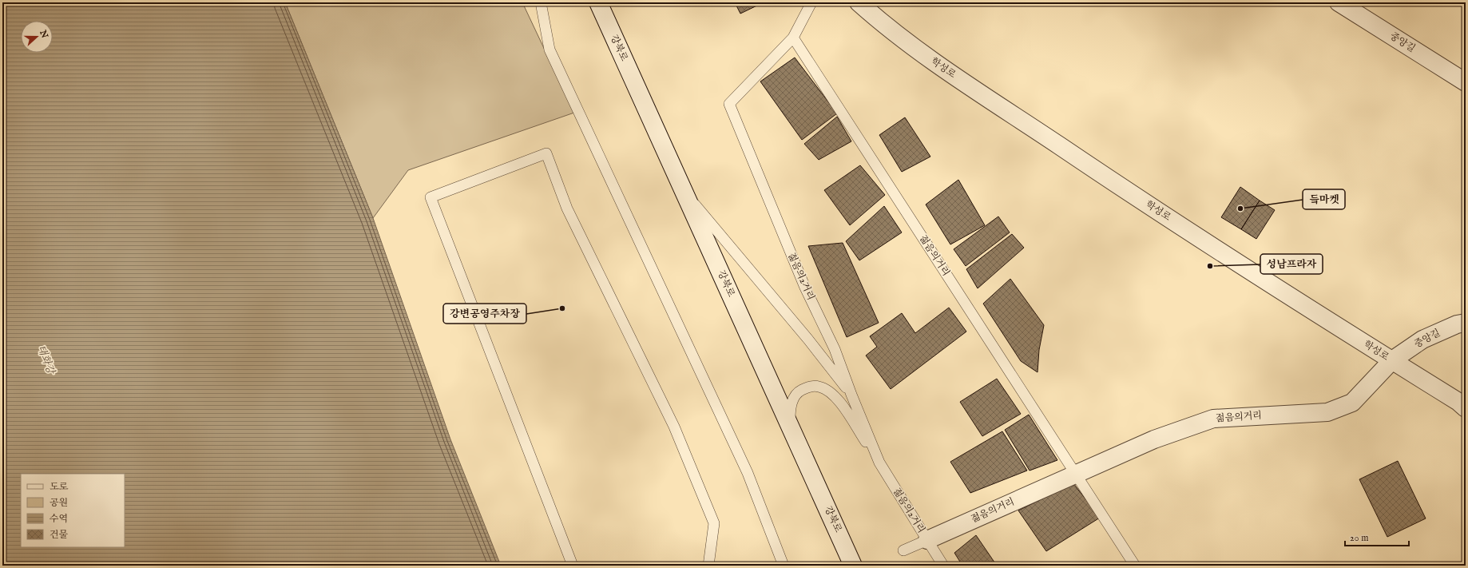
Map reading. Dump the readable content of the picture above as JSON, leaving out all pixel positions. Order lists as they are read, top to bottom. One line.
{"streets":{"street":["중앙길","강북로","학성로","젊음의거리"],"lane":["젊음의2거리"]},"crossings":[["중앙길","학성로"],["중앙길","젊음의거리"],["학성로","젊음의거리"],["젊음의거리","젊음의2거리"]],"water":["태화강"],"places":["듴마켓","성남프라자","강변공영주차장"],"legend":["도로","공원","수역","건물"],"scale_bar":"20 m","north":"right"}
